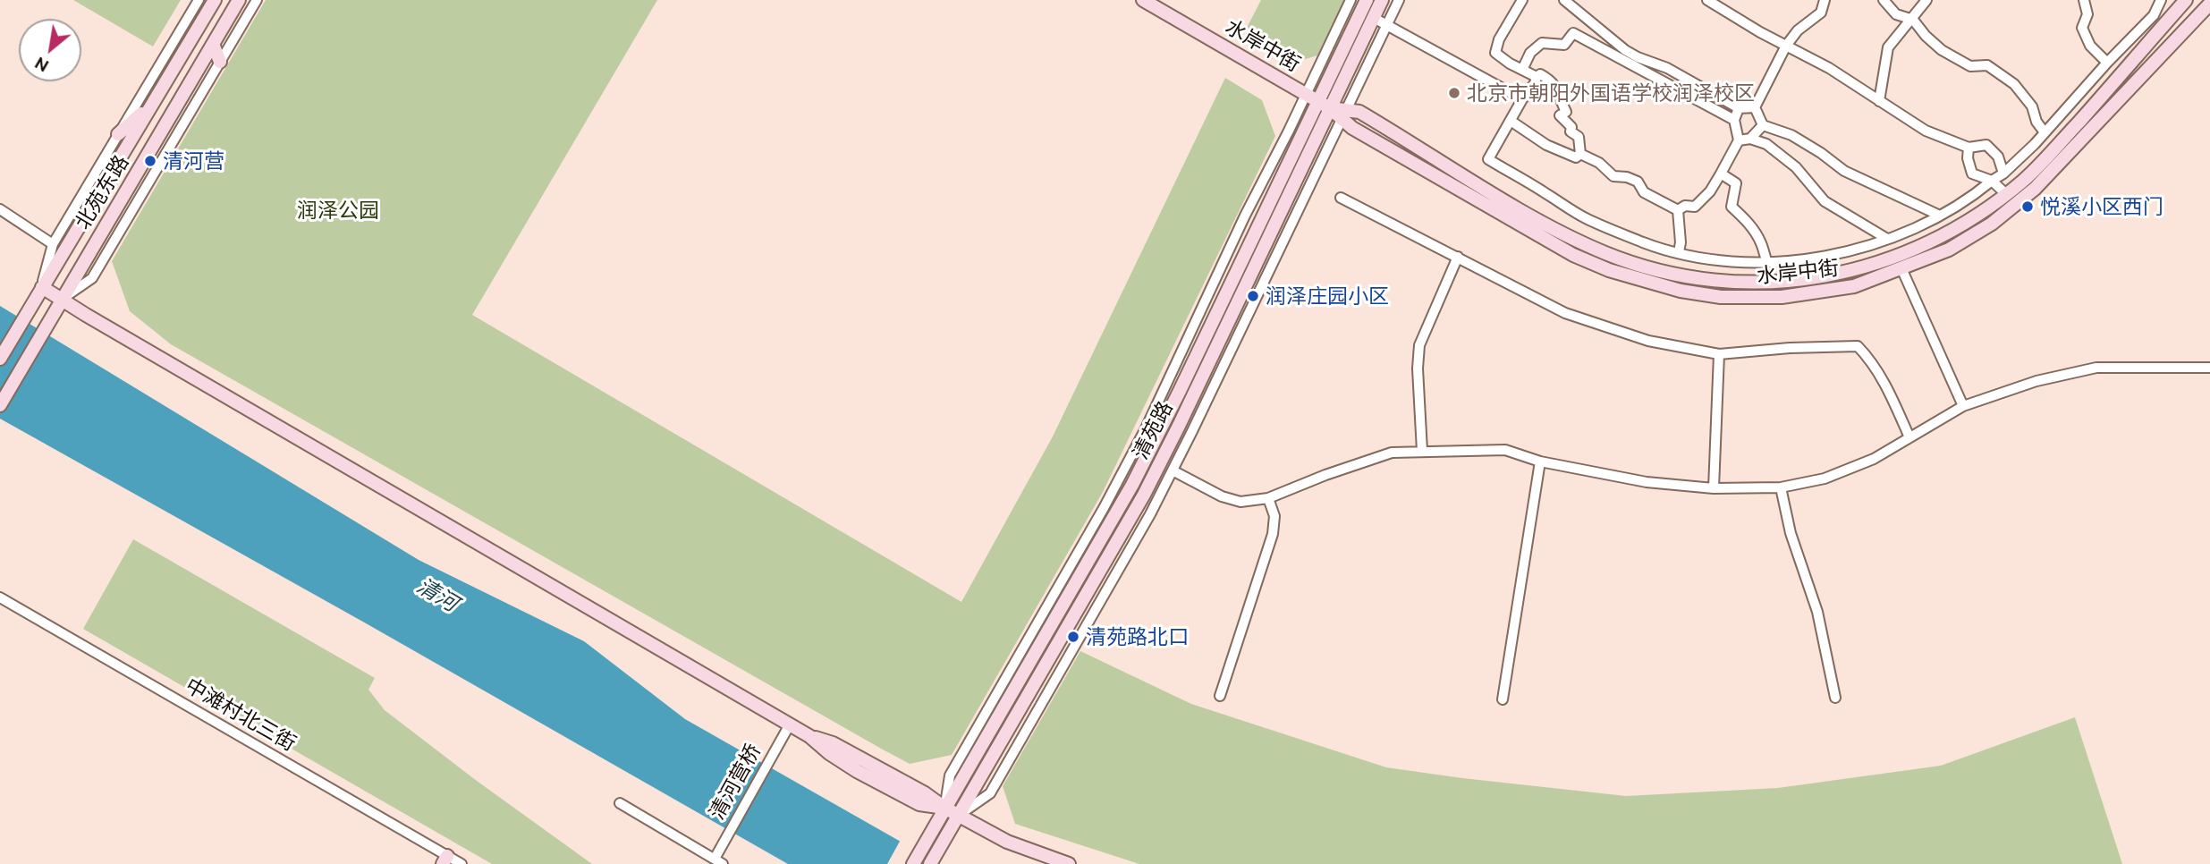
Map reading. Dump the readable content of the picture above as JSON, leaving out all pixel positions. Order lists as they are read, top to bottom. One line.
{"streets":{"street":["水岸中街","北苑东路","清苑路","中滩村北三街","清河营桥"]},"crossings":[["水岸中街","清苑路"]],"water":["清河"],"parks":["润泽公园"],"places":["北京市朝阳外国语学校润泽校区","清河营","悦溪小区西门","润泽庄园小区","清苑路北口"],"north":"bottom left"}
